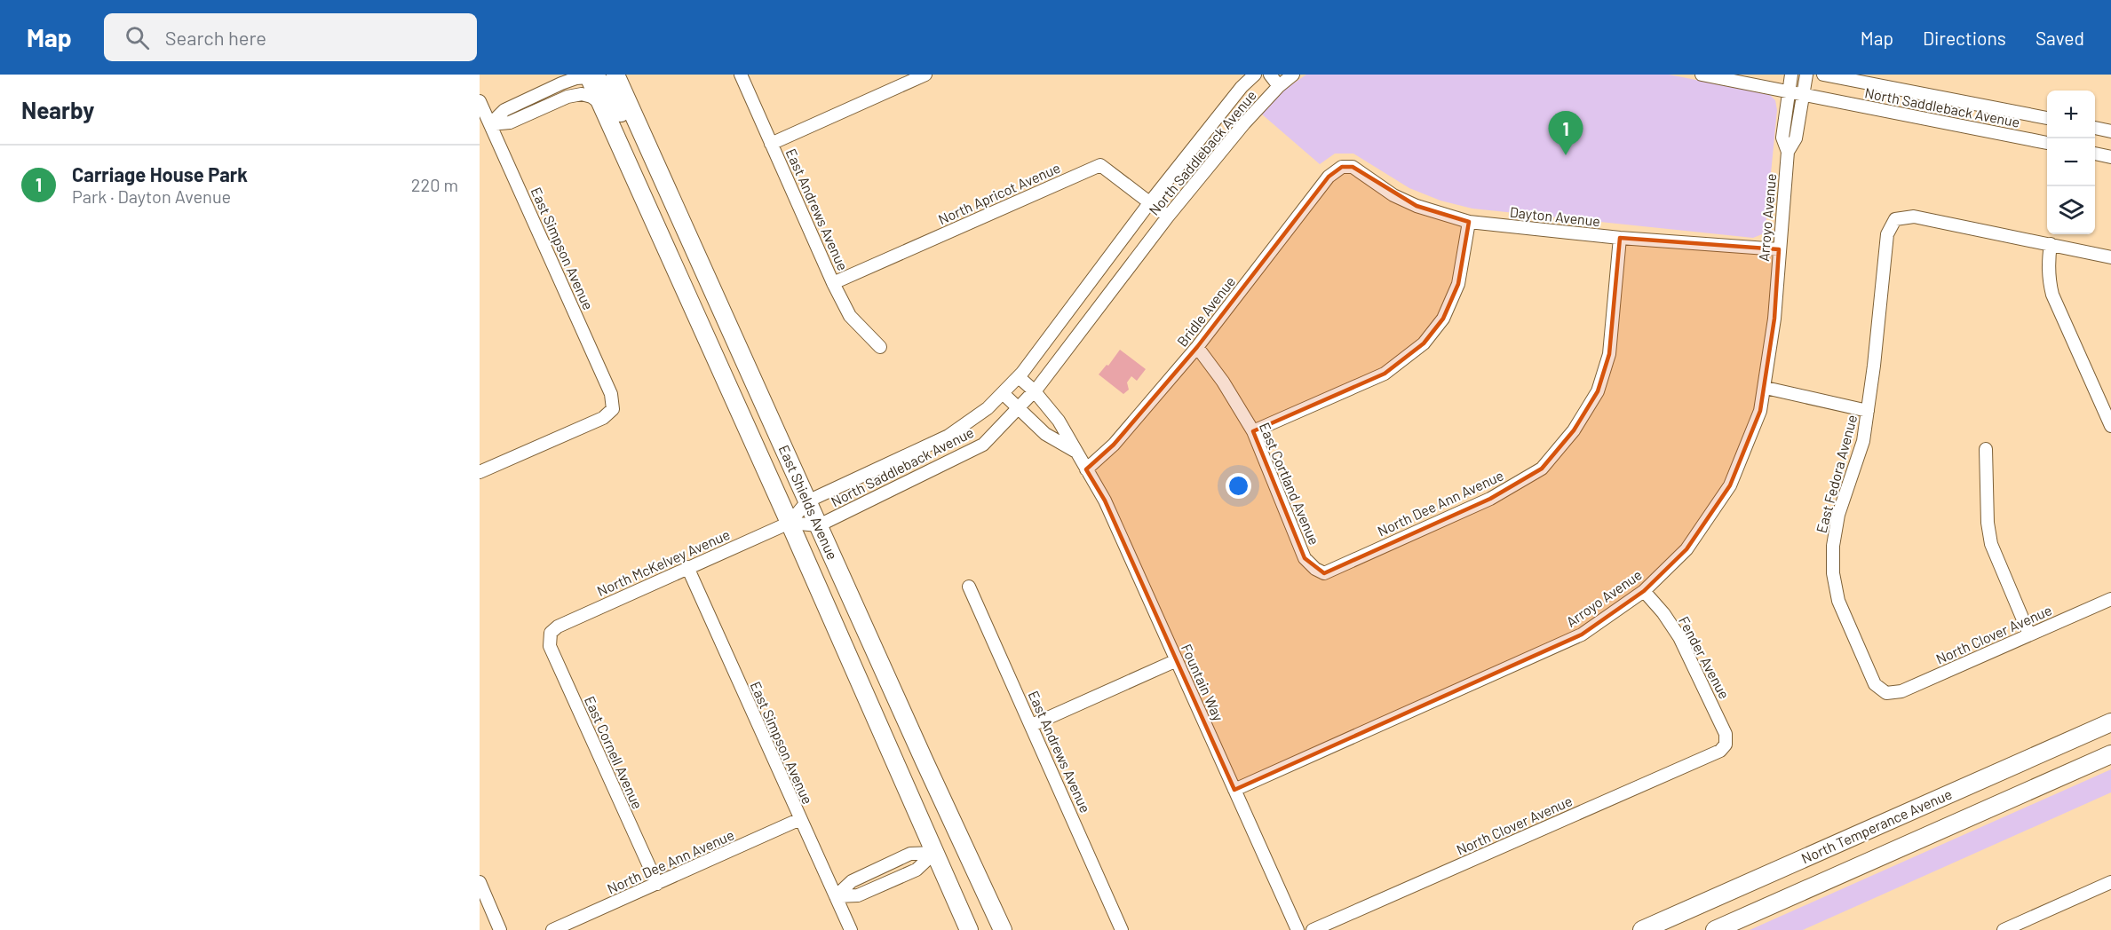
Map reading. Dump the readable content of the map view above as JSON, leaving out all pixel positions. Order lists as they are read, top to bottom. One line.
{"streets":{"main road":["East Shields Avenue","North Temperance Avenue"],"street":["North Saddleback Avenue","North Apricot Avenue","East Andrews Avenue","Dayton Avenue","Arroyo Avenue","East Simpson Avenue","Bridle Avenue","East Fedora Avenue","East Cortland Avenue","North Dee Ann Avenue","North McKelvey Avenue","North Clover Avenue","Fender Avenue","Fountain Way","East Cornell Avenue"]},"crossings":[["North Saddleback Avenue","North Apricot Avenue"],["North Saddleback Avenue","Arroyo Avenue"],["North Saddleback Avenue","East Shields Avenue"],["North Saddleback Avenue","North McKelvey Avenue"],["North Saddleback Avenue","Fountain Way"],["North Apricot Avenue","East Andrews Avenue"],["Dayton Avenue","Arroyo Avenue"],["Dayton Avenue","Bridle Avenue"],["Dayton Avenue","North Dee Ann Avenue"],["Arroyo Avenue","Fender Avenue"],["Arroyo Avenue","Fountain Way"],["East Simpson Avenue","North Dee Ann Avenue"],["East Simpson Avenue","North McKelvey Avenue"],["Bridle Avenue","East Cortland Avenue"],["Bridle Avenue","Fountain Way"],["East Fedora Avenue","North Clover Avenue"],["East Cortland Avenue","North Dee Ann Avenue"],["East Shields Avenue","North McKelvey Avenue"],["North Dee Ann Avenue","East Cornell Avenue"],["North McKelvey Avenue","East Cornell Avenue"],["North Clover Avenue","Fender Avenue"]],"page":{"header":"Map","search":"Search here","nav":["Map","Directions","Saved"],"heading":"Nearby","map_buttons":["+","−"],"pins":"1","list":[{"mark":"1","name":"Carriage House Park","note":"Park · Dayton Avenue","value":"220 m"}]}}
